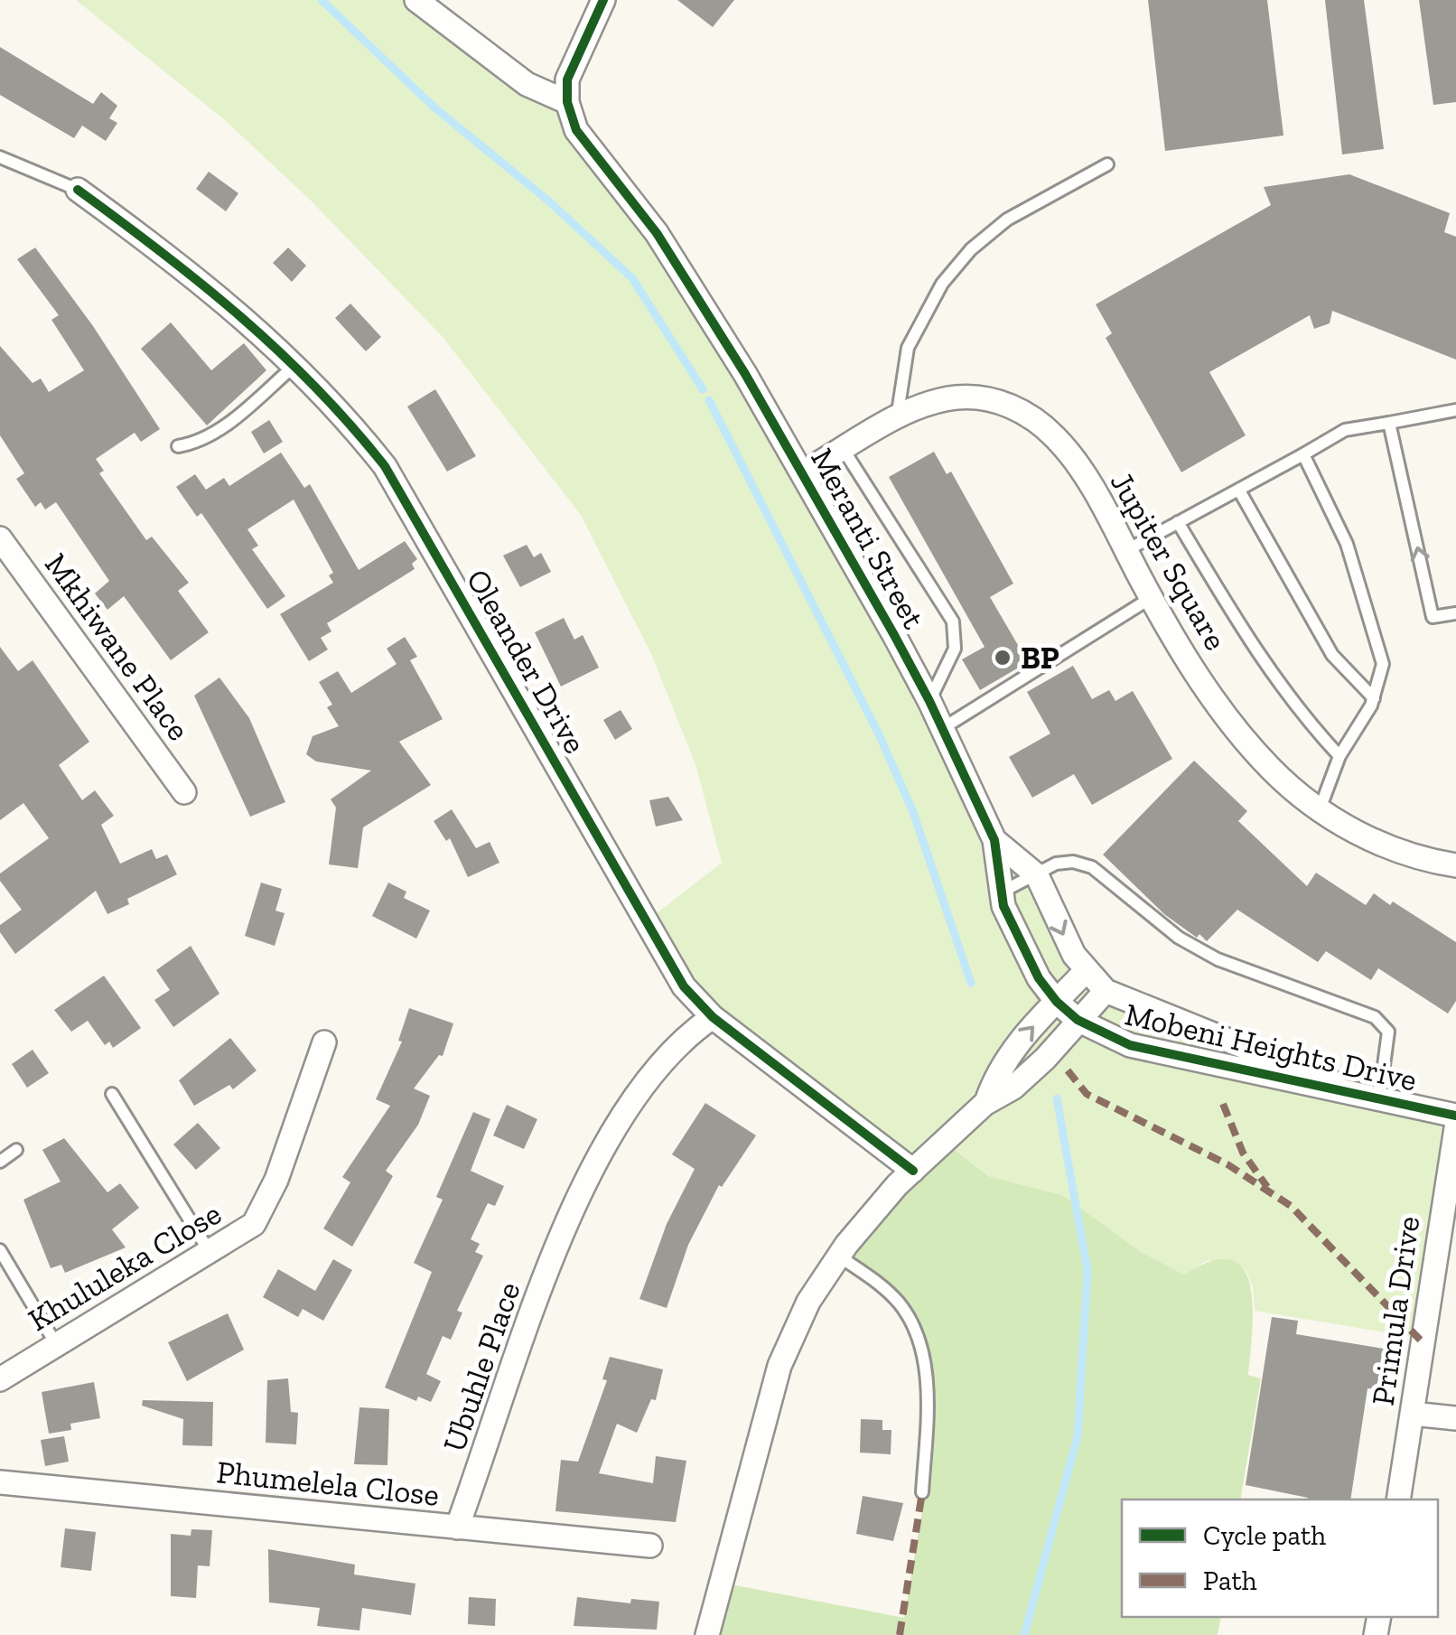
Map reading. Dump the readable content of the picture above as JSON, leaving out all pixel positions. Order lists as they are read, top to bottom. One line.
{"streets":{"street":["Meranti Street","Jupiter Square","Mkhiwane Place","Oleander Drive","Mobeni Heights Drive","Khululeka Close","Primula Drive","Ubuhle Place","Phumelela Close"]},"crossings":[["Meranti Street","Jupiter Square"],["Meranti Street","Mobeni Heights Drive"],["Oleander Drive","Mobeni Heights Drive"],["Oleander Drive","Ubuhle Place"],["Ubuhle Place","Phumelela Close"]],"places":["BP"],"legend":["Cycle path","Path"]}
